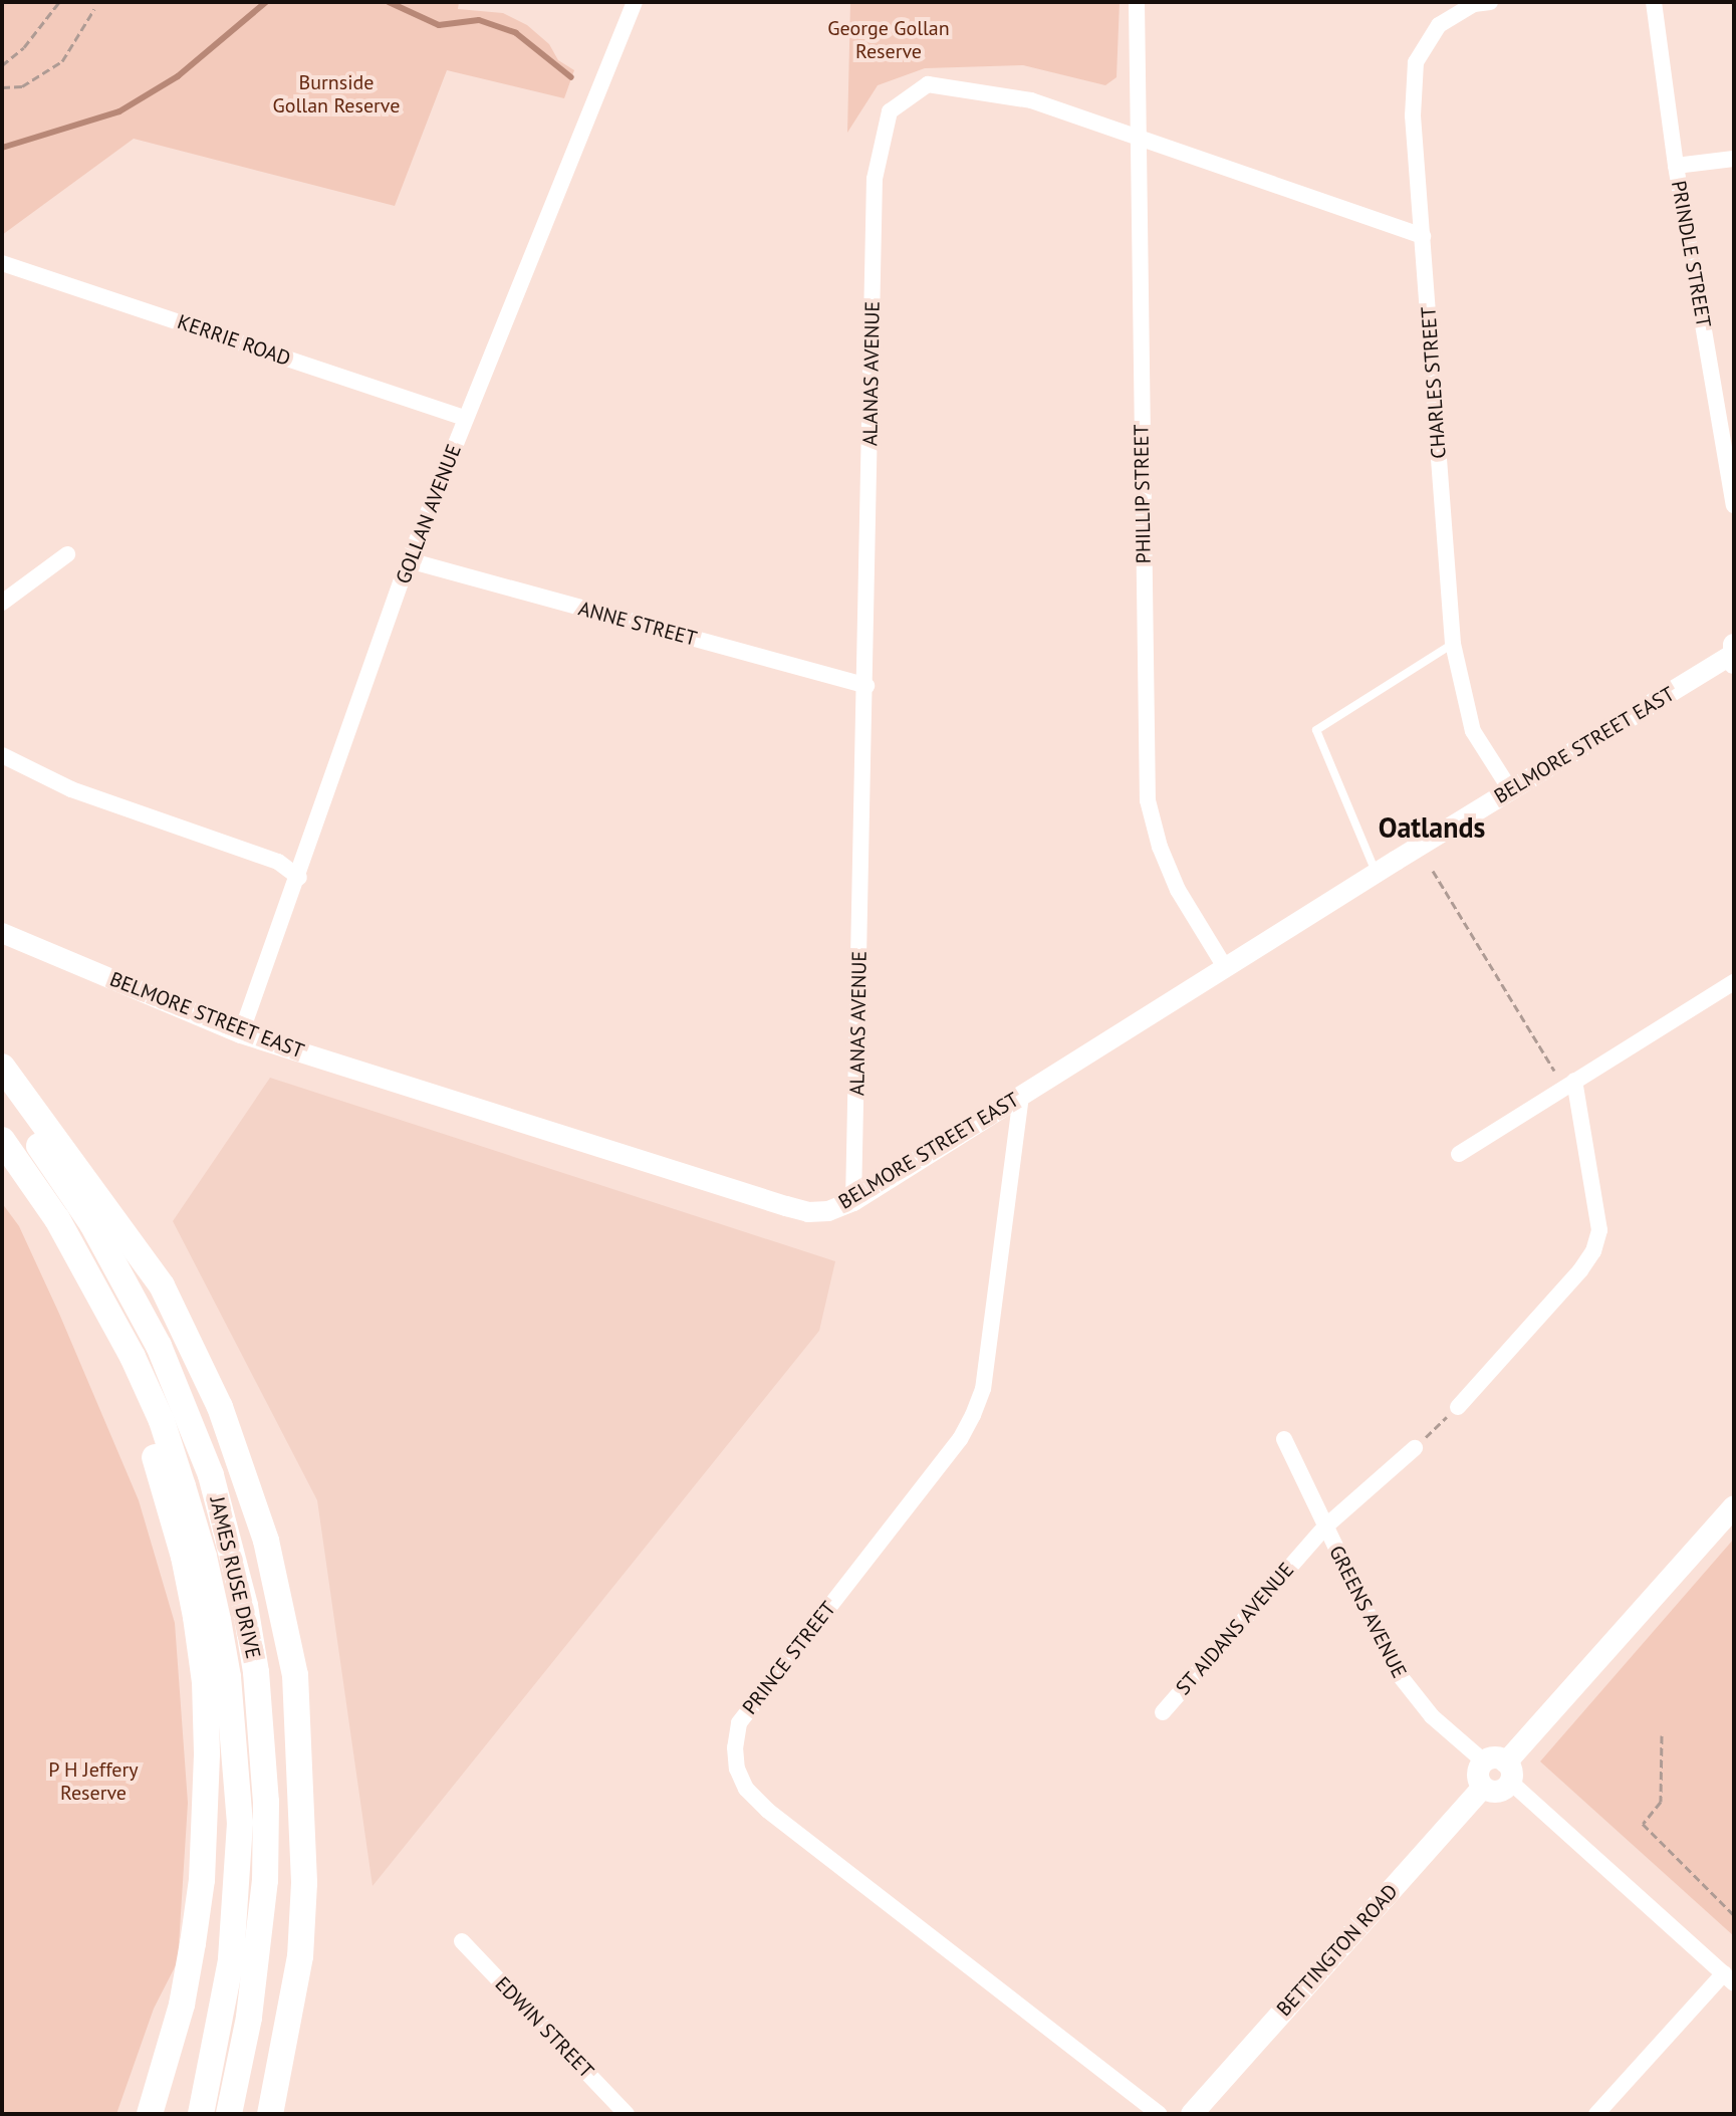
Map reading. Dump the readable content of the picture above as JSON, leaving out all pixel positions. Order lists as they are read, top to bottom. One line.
{"streets":{"highway":["JAMES RUSE DRIVE"],"main road":["BETTINGTON ROAD"],"street":["PRINDLE STREET","KERRIE ROAD","ALANAS AVENUE","CHARLES STREET","PHILLIP STREET","GOLLAN AVENUE","ANNE STREET","BELMORE STREET EAST","GREENS AVENUE","ST AIDANS AVENUE","PRINCE STREET","EDWIN STREET"]},"crossings":[["KERRIE ROAD","GOLLAN AVENUE"],["ALANAS AVENUE","CHARLES STREET"],["ALANAS AVENUE","PHILLIP STREET"],["ALANAS AVENUE","ANNE STREET"],["ALANAS AVENUE","BELMORE STREET EAST"],["CHARLES STREET","BELMORE STREET EAST"],["PHILLIP STREET","BELMORE STREET EAST"],["GOLLAN AVENUE","ANNE STREET"],["GOLLAN AVENUE","BELMORE STREET EAST"],["BELMORE STREET EAST","PRINCE STREET"],["GREENS AVENUE","ST AIDANS AVENUE"],["GREENS AVENUE","BETTINGTON ROAD"]],"districts":["Oatlands"],"parks":["George Gollan Reserve","Burnside Gollan Reserve","P H Jeffery Reserve"]}
